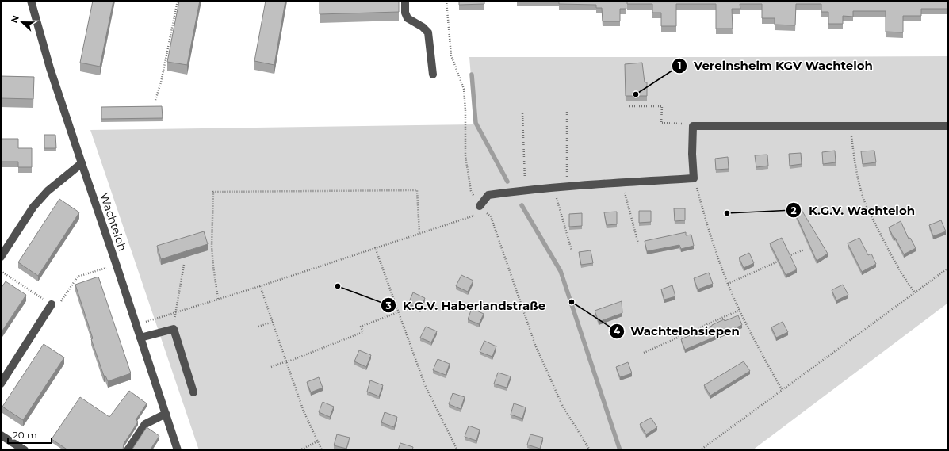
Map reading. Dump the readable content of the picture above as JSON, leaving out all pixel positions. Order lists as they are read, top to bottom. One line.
{"streets":{"street":["Wachteloh"]},"places":["Vereinsheim KGV Wachteloh","K.G.V. Wachteloh","K.G.V. Haberlandstraße","Wachtelohsiepen"],"scale_bar":"20 m","north":"left"}
